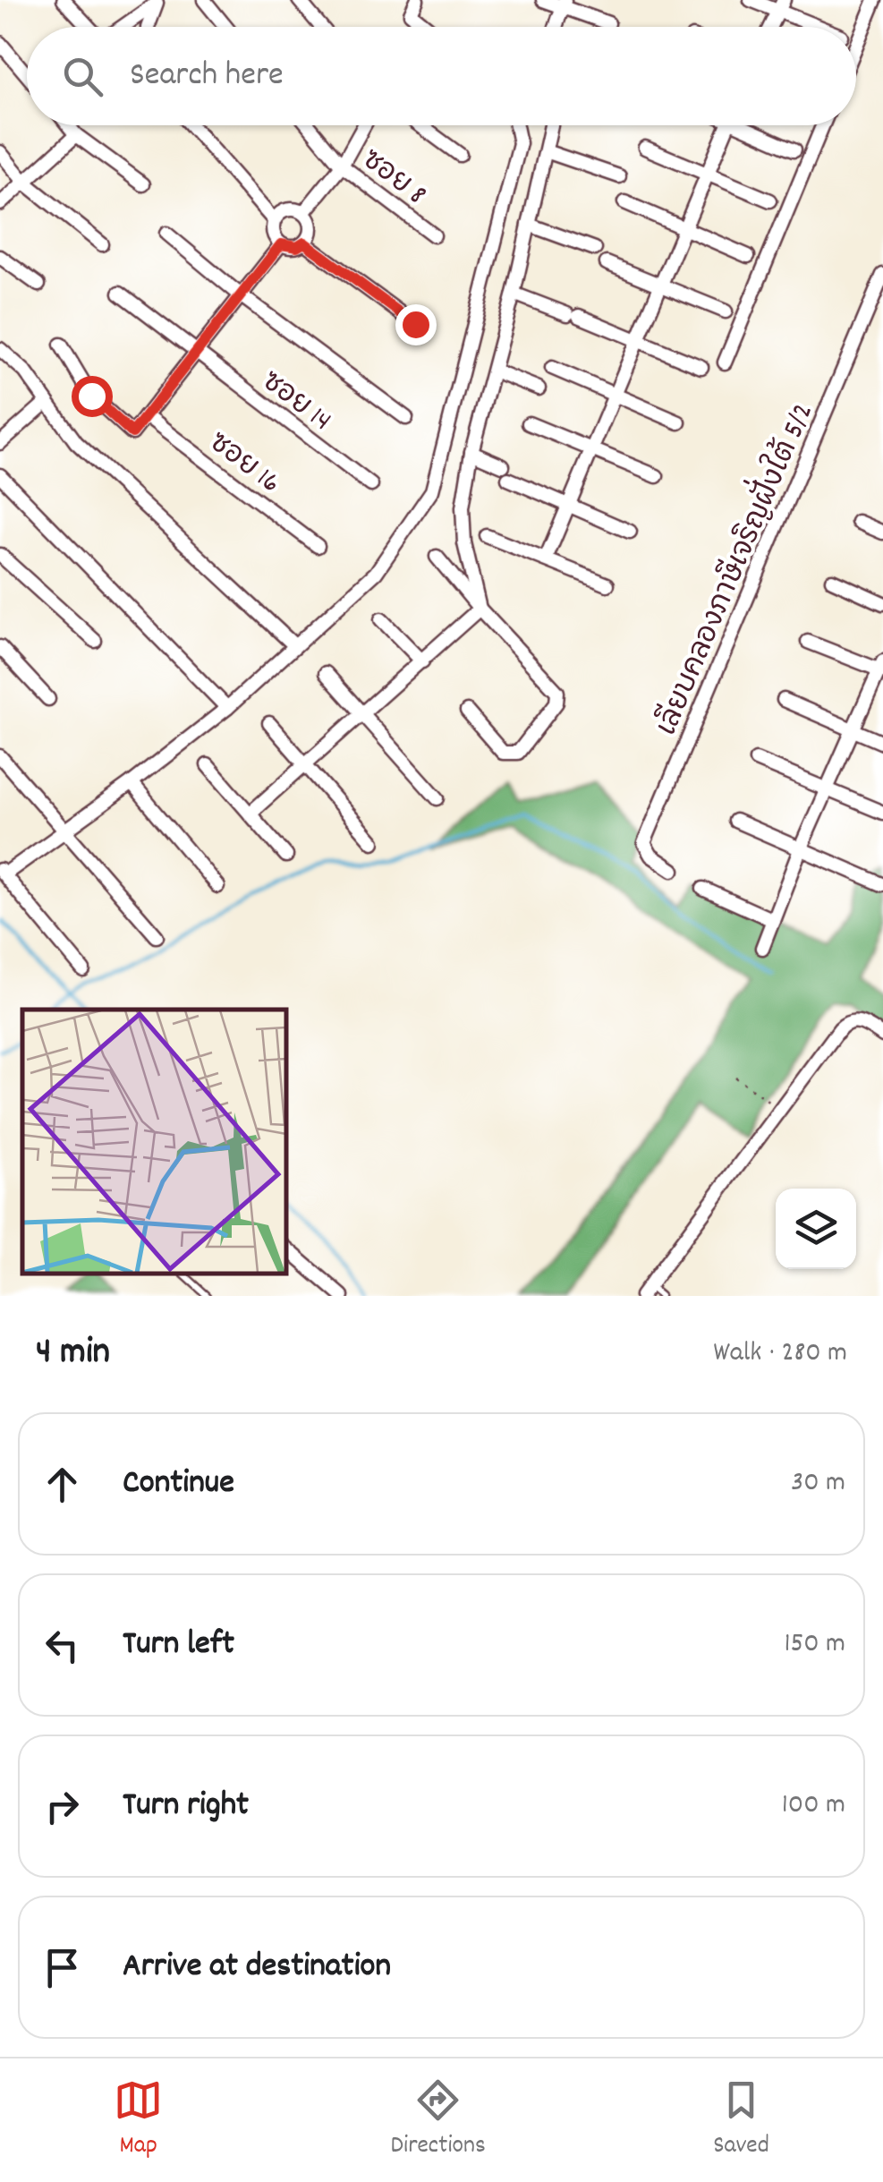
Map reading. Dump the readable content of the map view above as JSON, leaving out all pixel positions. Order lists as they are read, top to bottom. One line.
{"streets":{"street":["ซอย 8","ซอย 14","ซอย 16","เลียบคลองภาษีเจริญฝั่งใต้ 5/2"]},"page":{"search":"Search here","heading":["4 min","Walk · 280 m"],"list":[["Continue","30 m"],["Turn left","150 m"],["Turn right","100 m"],"Arrive at destination"],"nav":["Map","Directions","Saved"]}}
